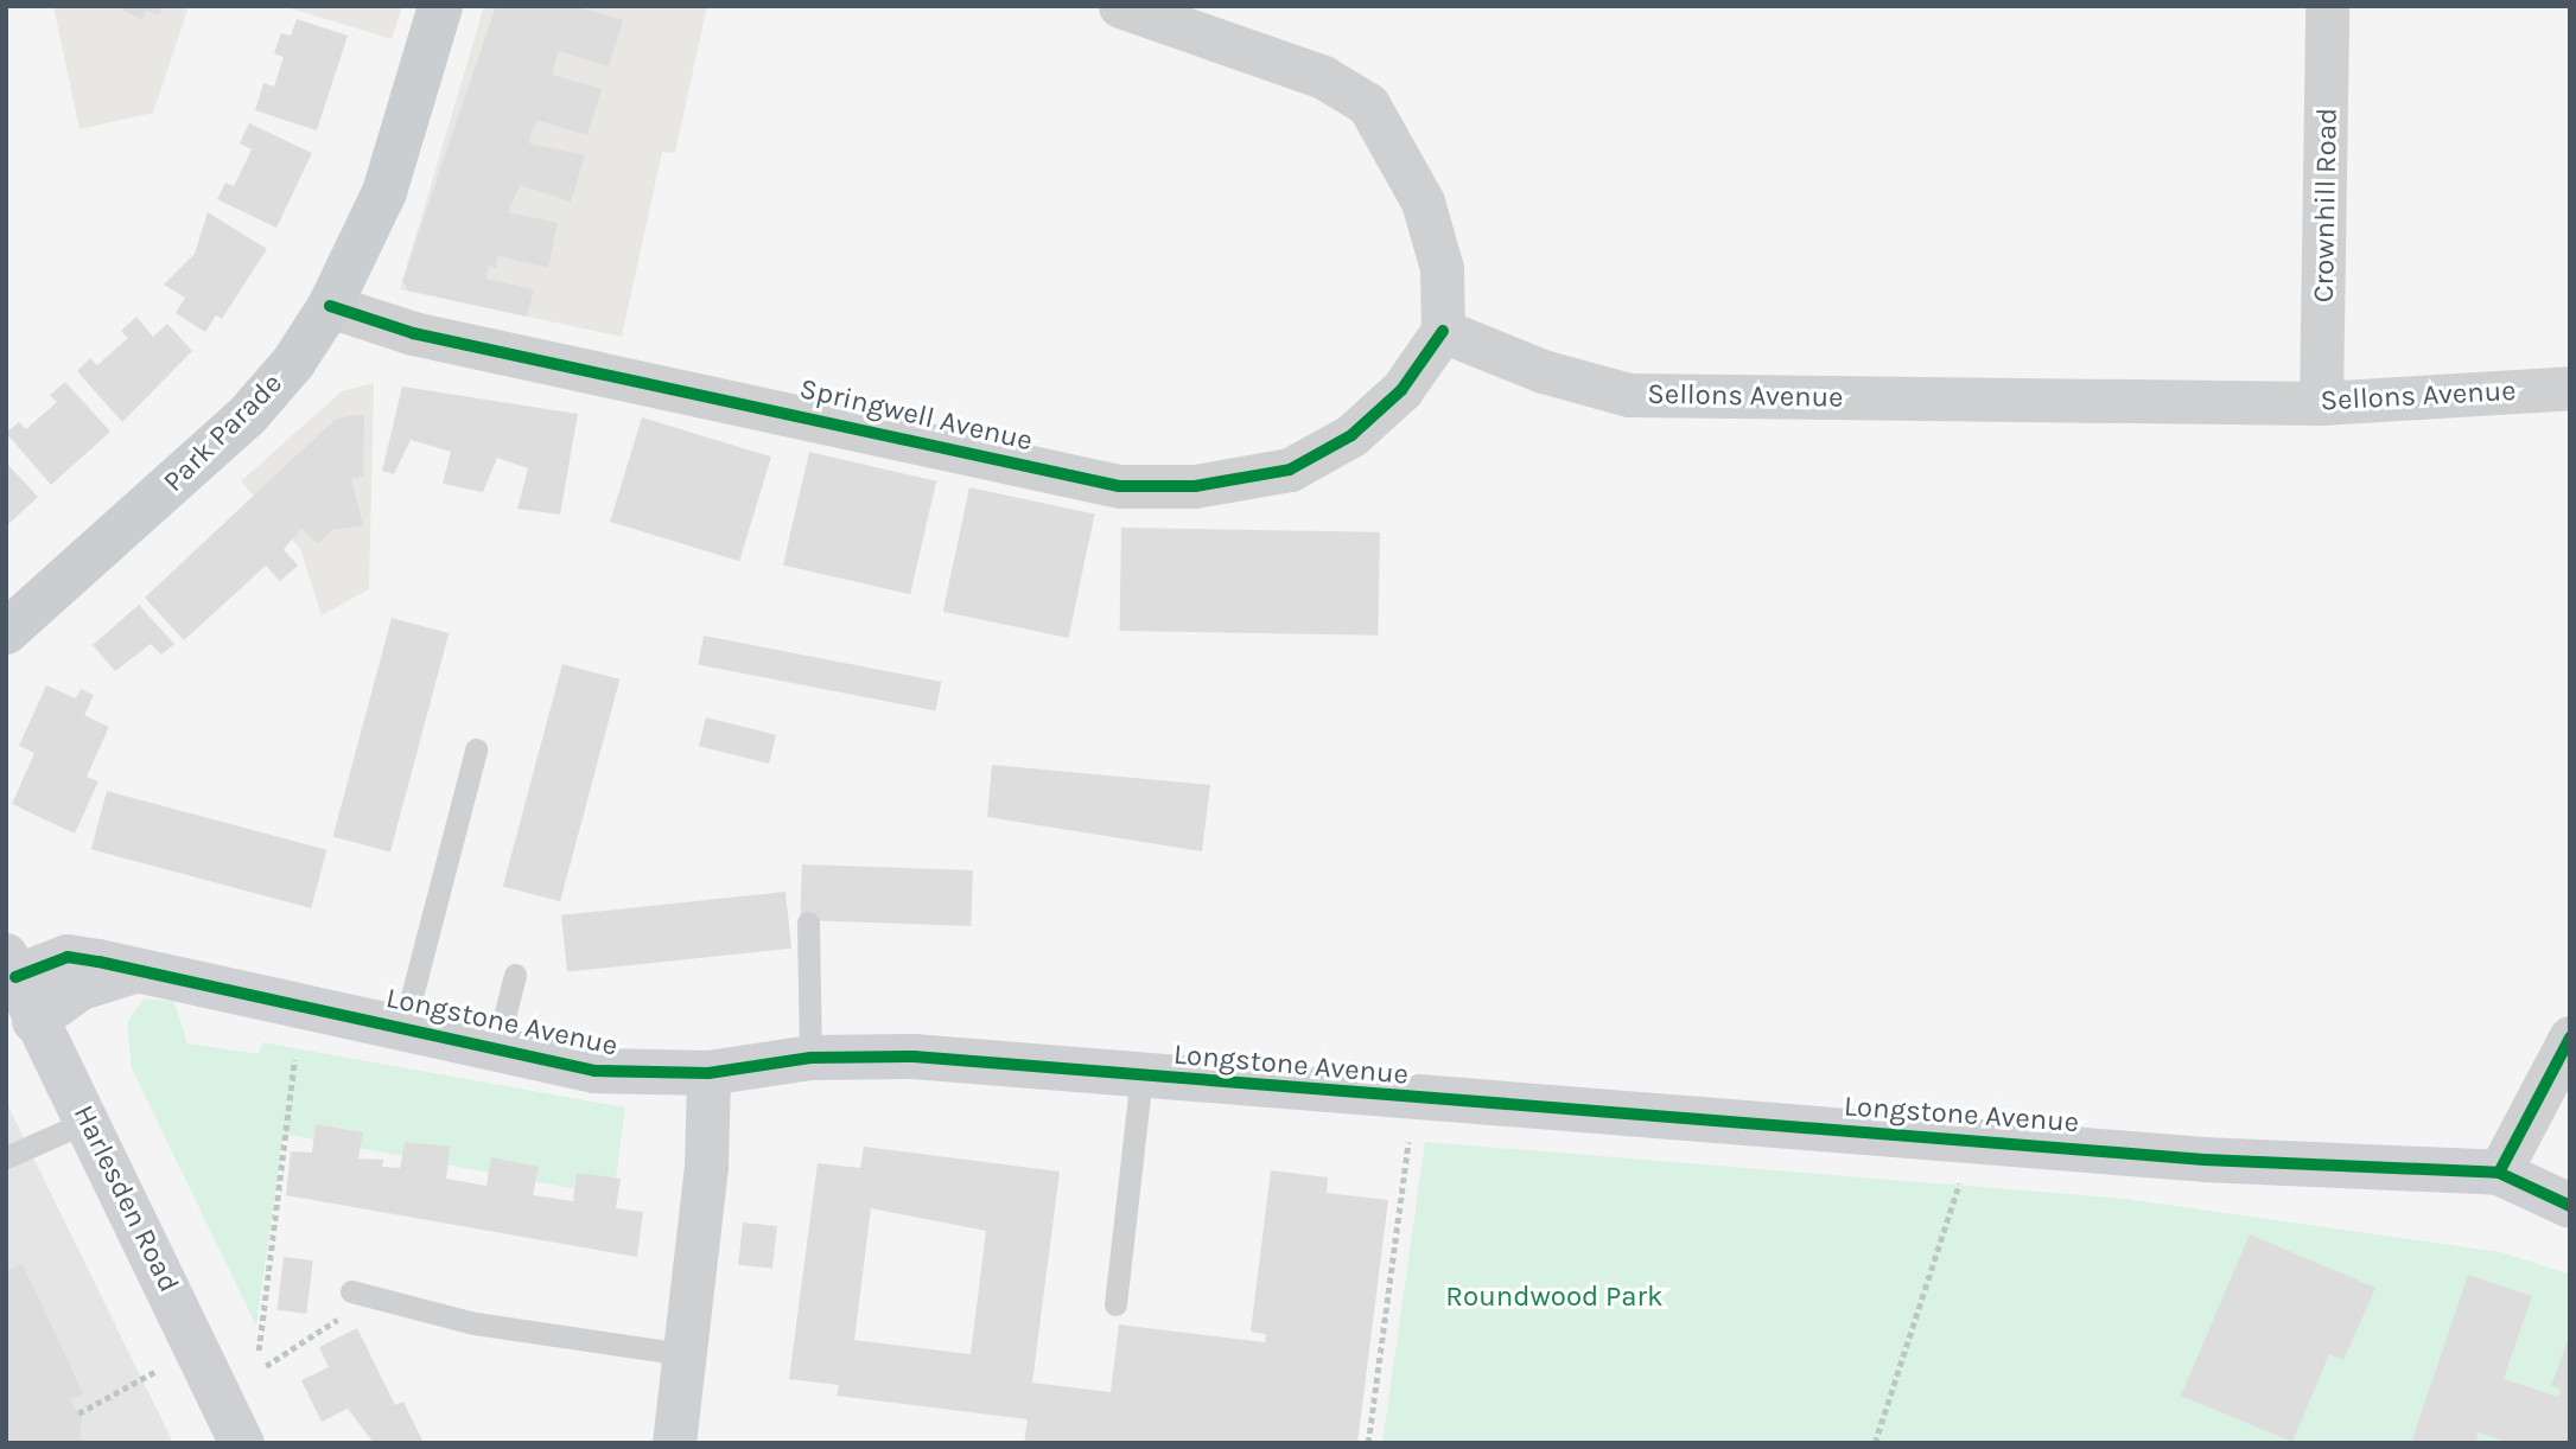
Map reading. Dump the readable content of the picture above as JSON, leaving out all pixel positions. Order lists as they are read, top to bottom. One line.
{"streets":{"main road":["Park Parade"],"street":["Crownhill Road","Sellons Avenue","Springwell Avenue","Longstone Avenue","Harlesden Road"]},"crossings":[["Crownhill Road","Sellons Avenue"],["Sellons Avenue","Springwell Avenue"],["Springwell Avenue","Park Parade"],["Longstone Avenue","Harlesden Road"]],"parks":["Roundwood Park"]}
